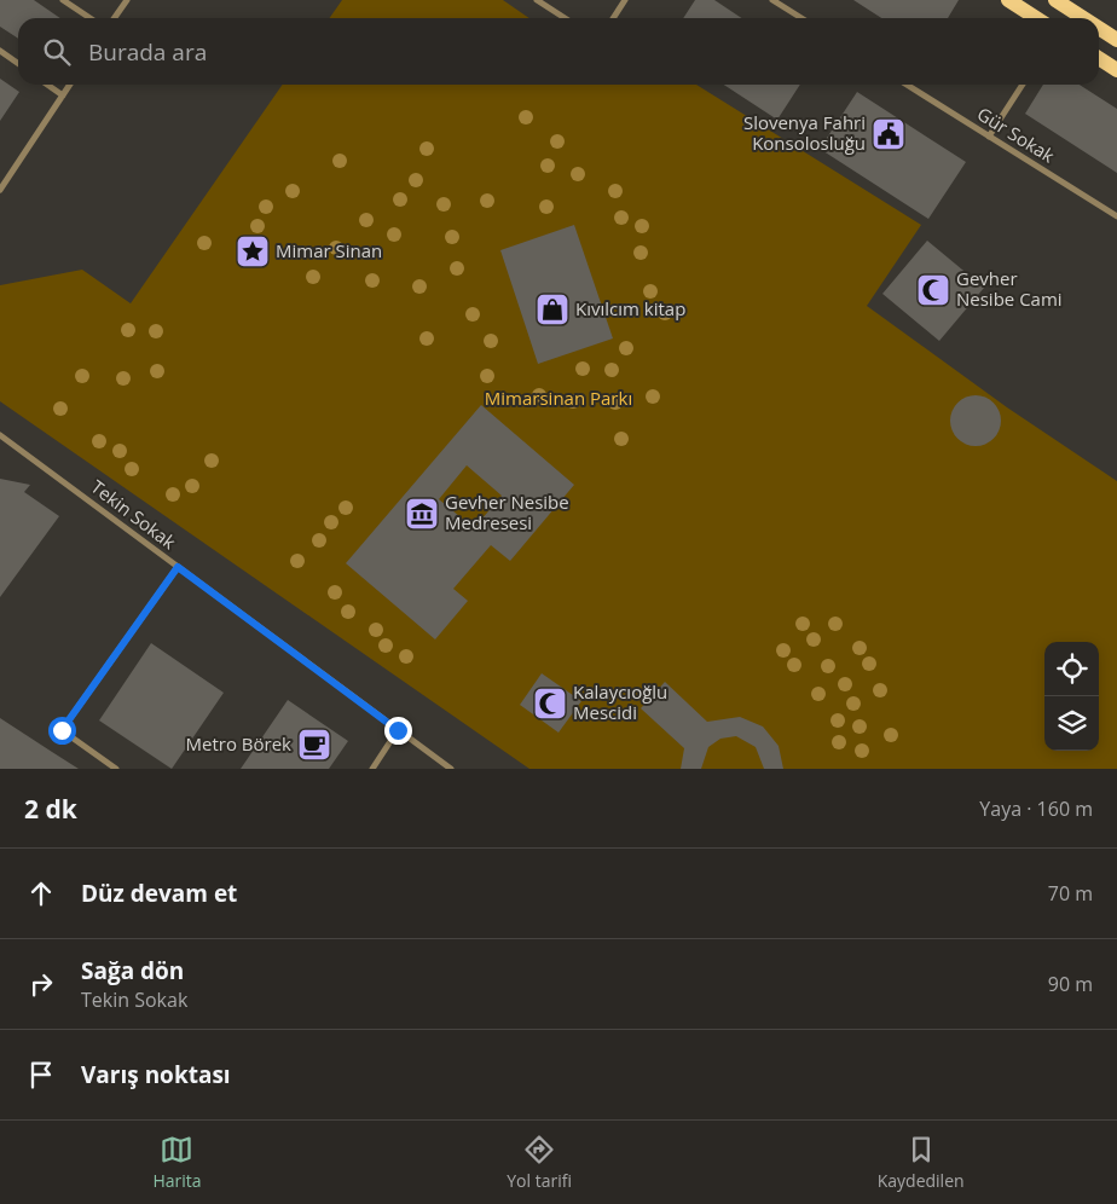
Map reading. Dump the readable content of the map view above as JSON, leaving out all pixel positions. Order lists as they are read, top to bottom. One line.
{"streets":{"street":["Gür Sokak","Tekin Sokak"]},"parks":["Mimarsinan Parkı"],"places":{"public building":["Slovenya Fahri Konsolosluğu"],"place":["Mimar Sinan"],"mosque":["Gevher Nesibe Cami","Kalaycıoğlu Mescidi"],"shop":["Kıvılcım kitap"],"museum":["Gevher Nesibe Medresesi"],"cafe":["Metro Börek"]},"page":{"search":"Burada ara","heading":["2 dk","Yaya · 160 m"],"list":[["Düz devam et","70 m"],["Sağa dön","Tekin Sokak","90 m"],"Varış noktası"],"nav":["Harita","Yol tarifi","Kaydedilen"]}}
